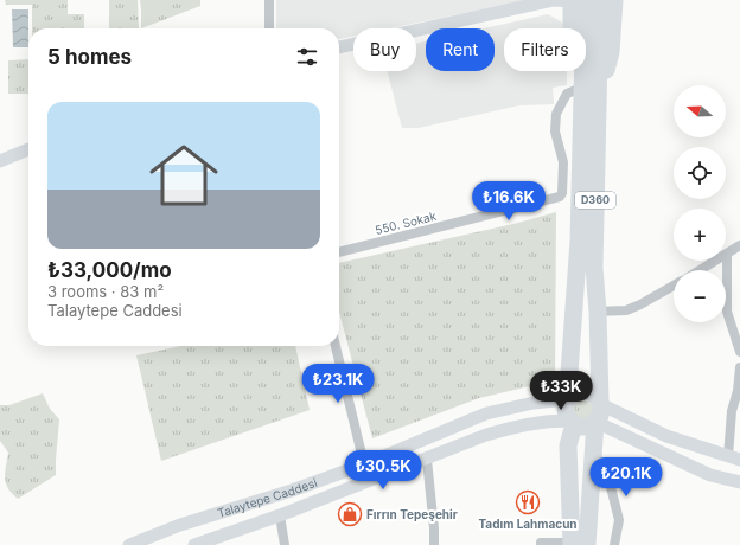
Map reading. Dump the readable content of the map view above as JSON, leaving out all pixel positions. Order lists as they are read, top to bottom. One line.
{"streets":{"highway":["D360"],"main road":["Talaytepe Caddesi"],"street":["550. Sokak"]},"crossings":[["D360","550. Sokak"],["D360","Talaytepe Caddesi"]],"places":{"restaurant":["Tadım Lahmacun"],"shop":["Fırrın Tepeşehir"]},"north":"left","page":{"chip":["Buy","Rent","Filters"],"heading":"5 homes","map_buttons":["+","−"],"list":[{"name":"₺33,000/mo","note":"3 rooms · 83 m² · Talaytepe Caddesi"}],"price":["₺16.6K","₺23.1K","₺33K","₺30.5K","₺20.1K"]}}
